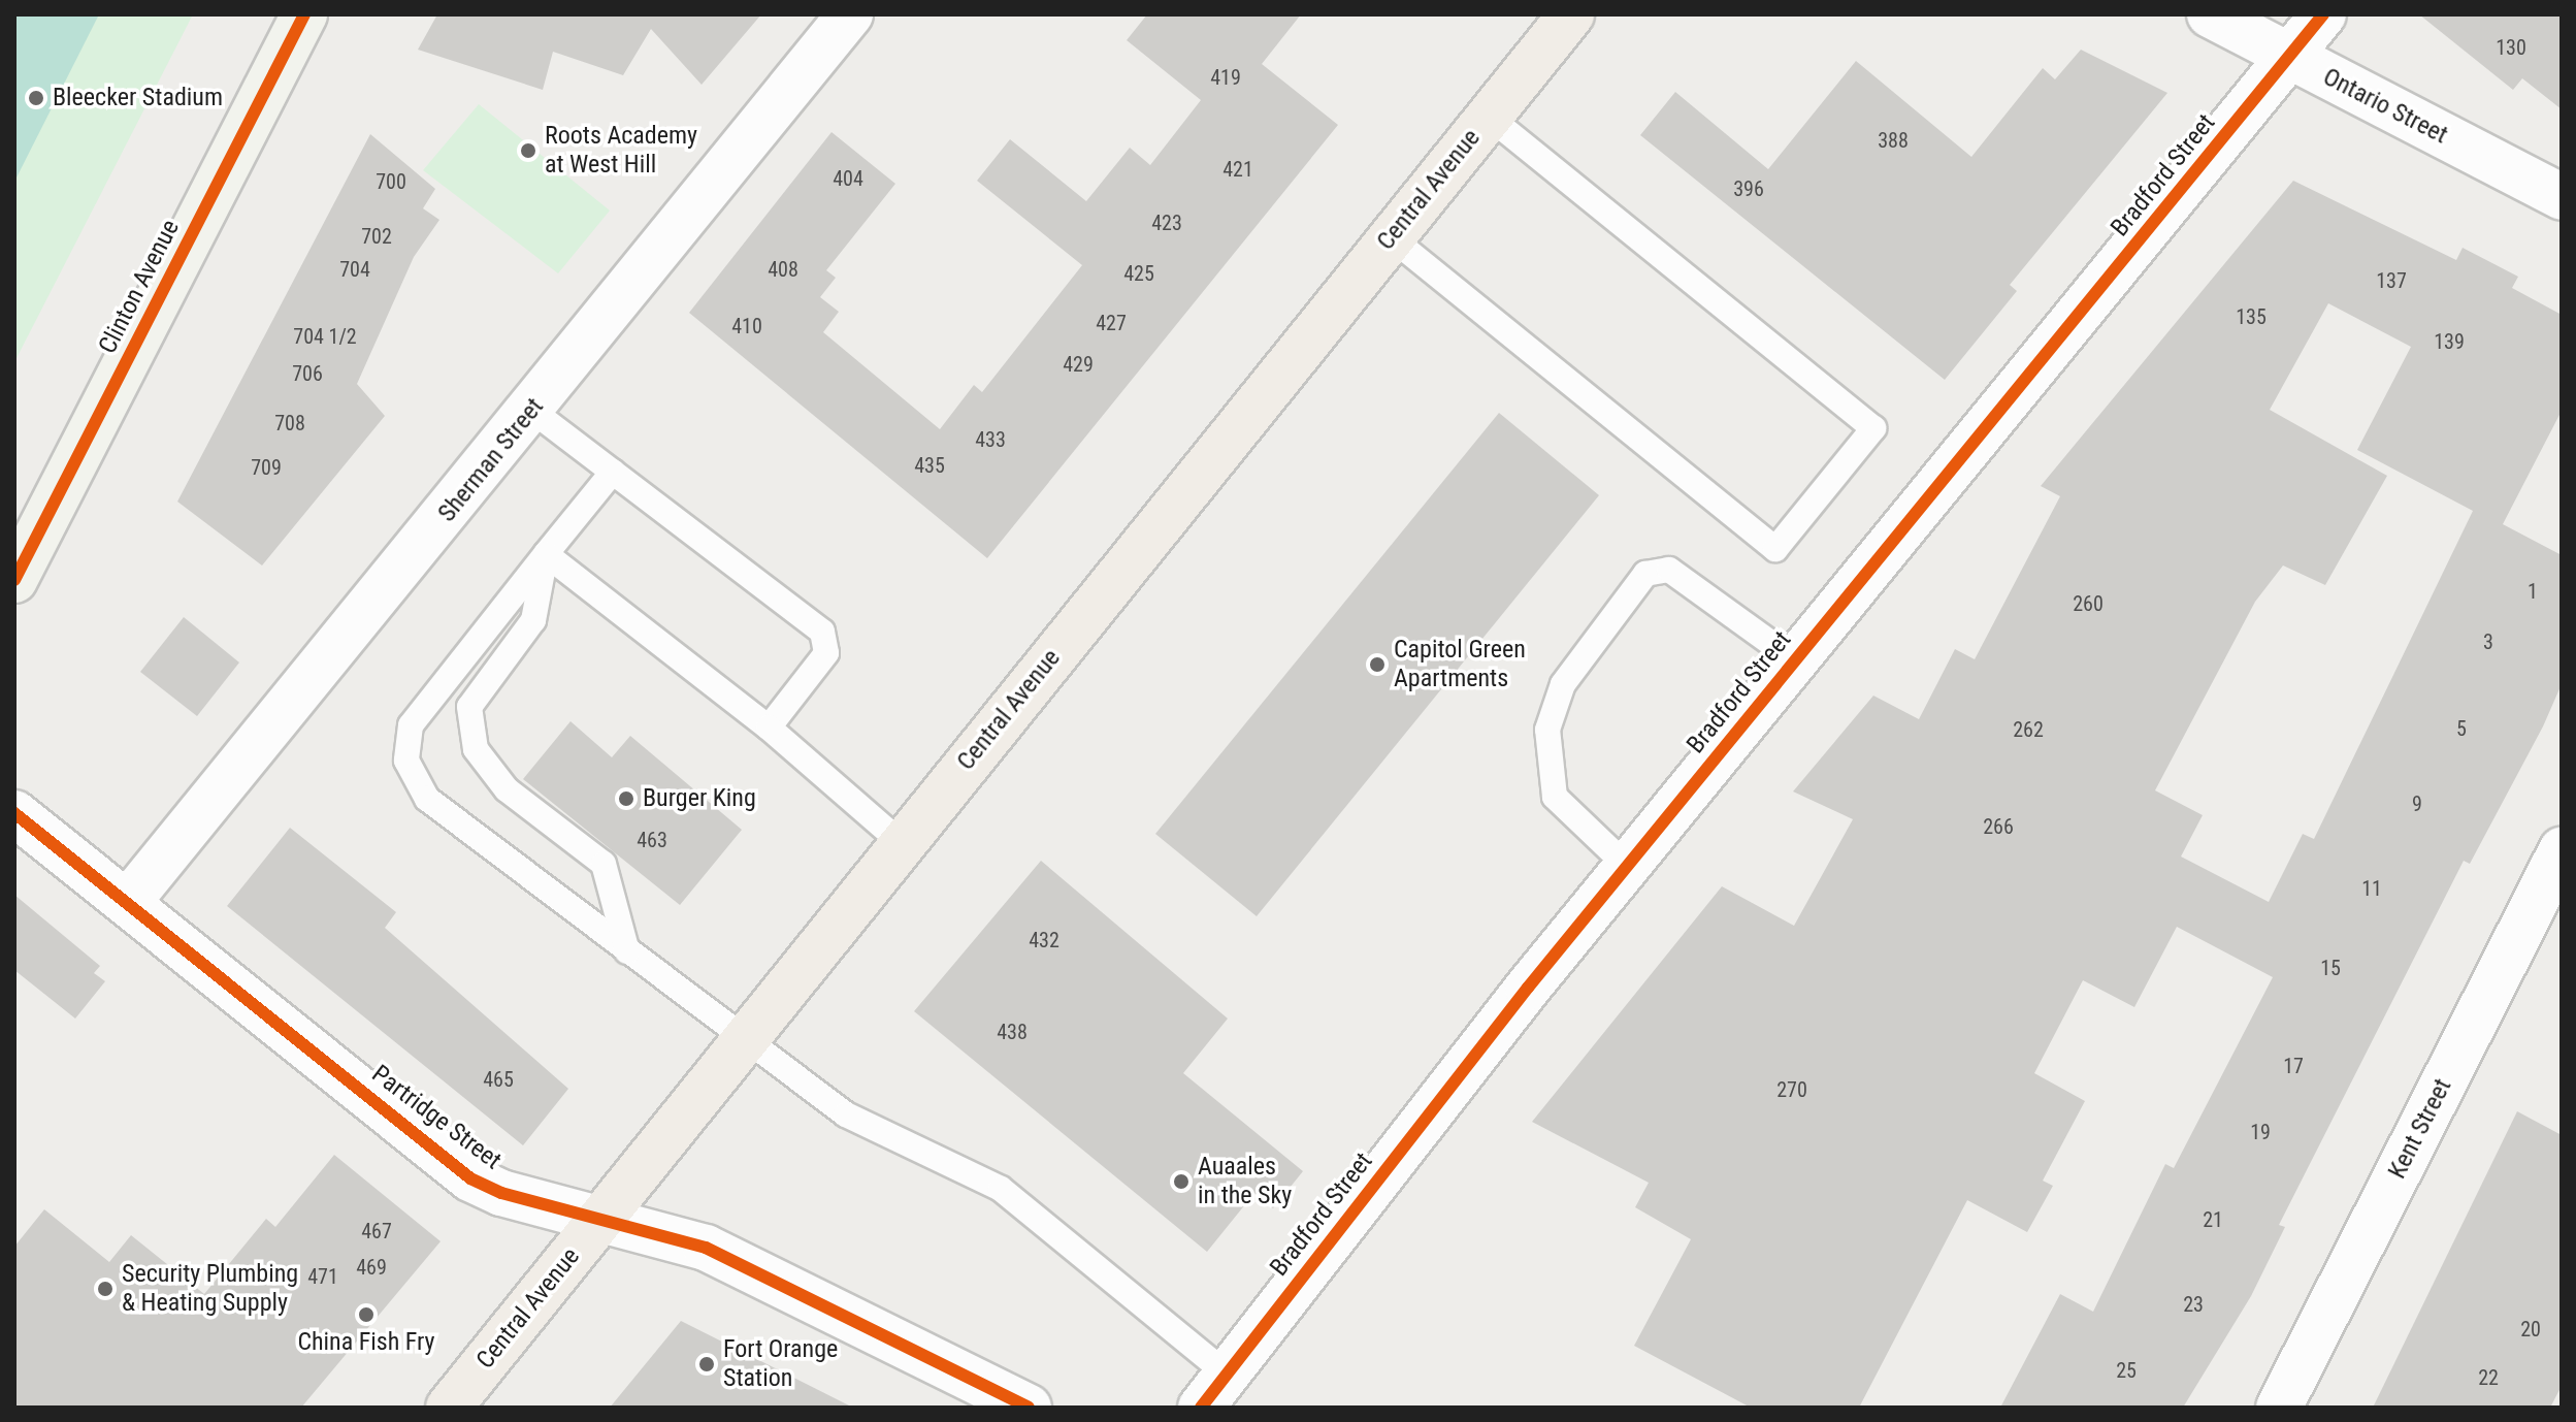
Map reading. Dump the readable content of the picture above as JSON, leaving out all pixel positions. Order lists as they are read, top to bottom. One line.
{"streets":{"main road":["Central Avenue"],"street":["Ontario Street","Bradford Street","Clinton Avenue","Sherman Street","Partridge Street","Kent Street"]},"crossings":[["Ontario Street","Bradford Street"],["Central Avenue","Partridge Street"],["Sherman Street","Partridge Street"]],"places":["Bleecker Stadium","Roots Academy at West Hill","Capitol Green Apartments","Burger King","Auaales in the Sky","Security Plumbing & Heating Supply","China Fish Fry","Fort Orange Station"],"house_numbers":["130","419","388","421","404","700","396","423","702","704","408","425","137","135","427","410","704 1/2","139","429","706","708","433","435","709","1","260","3","5","262","9","266","463","11","432","15","438","17","465","270","19","21","467","469","471","23","20","25","22"]}
